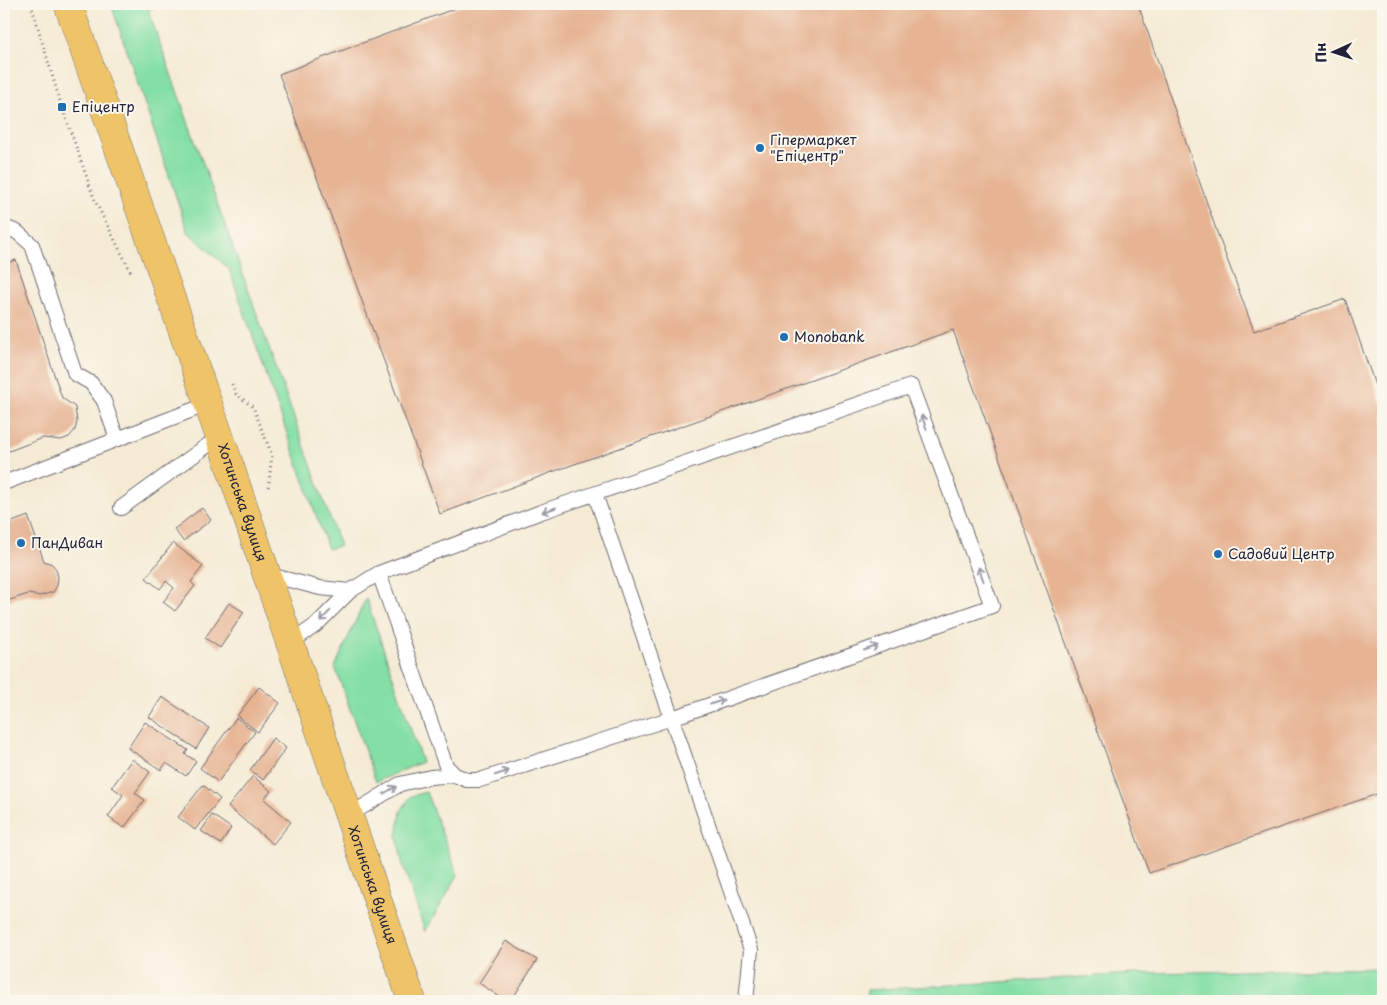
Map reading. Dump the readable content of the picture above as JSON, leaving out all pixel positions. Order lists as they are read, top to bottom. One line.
{"streets":{"highway":["Хотинська вулиця"]},"places":{"transit":["Епіцентр"],"other":["Гіпермаркет \"Епіцентр\"","Monobank","ПанДиван","Садовий Центр"]},"north":"left"}
